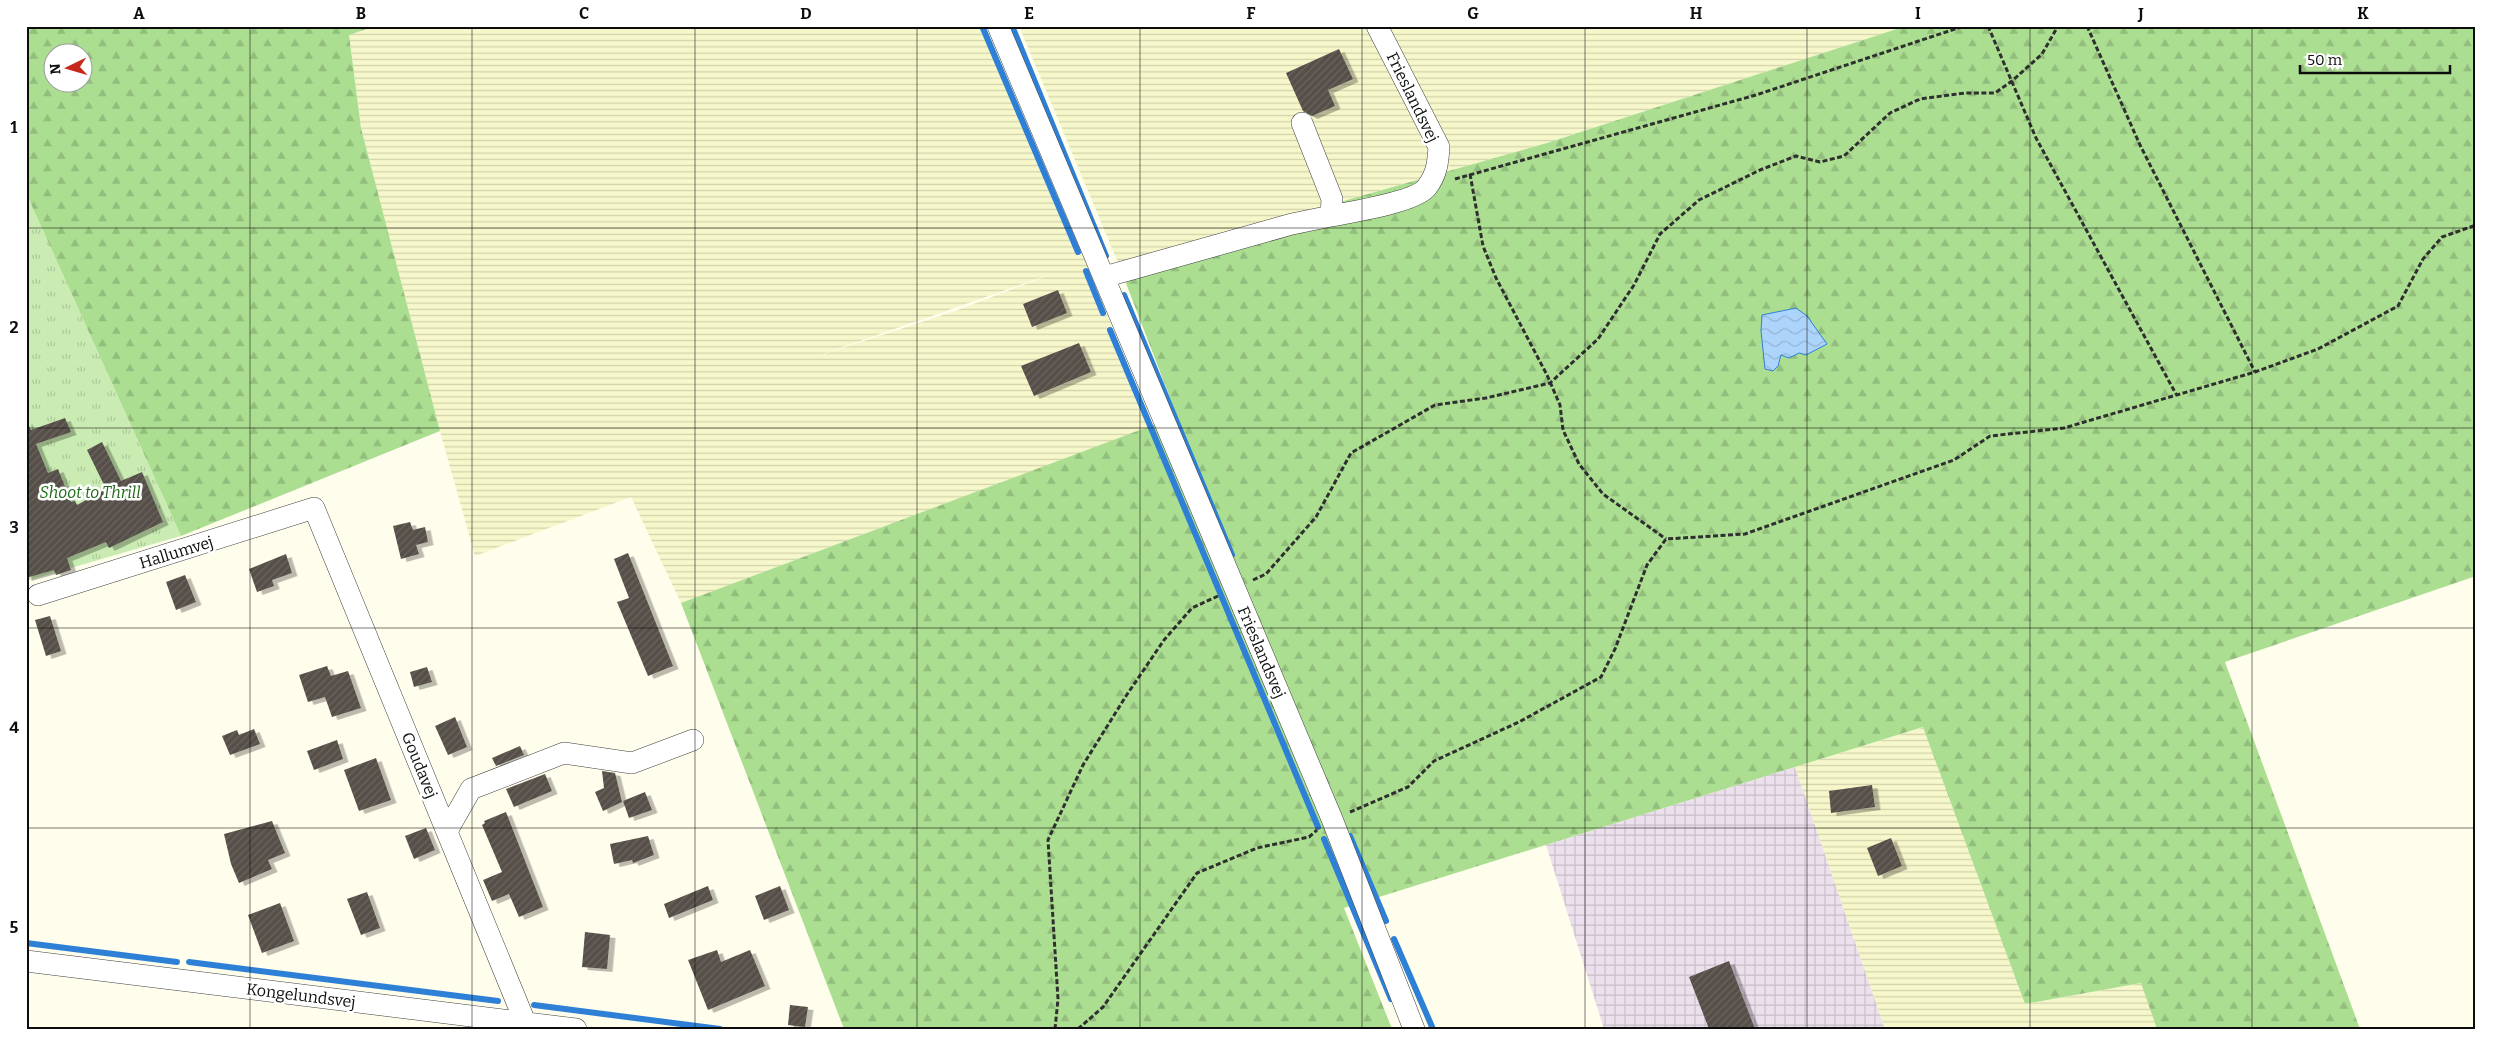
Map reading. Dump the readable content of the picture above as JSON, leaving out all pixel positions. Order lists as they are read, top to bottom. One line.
{"streets":{"street":["Frieslandsvej","Hallumvej","Goudavej","Kongelundsvej"]},"crossings":[["Hallumvej","Goudavej"],["Goudavej","Kongelundsvej"]],"parks":["Shoot to Thrill"],"scale_bar":"50 m","north":"left","grid":{"columns":["A","B","C","D","E","F","G","H","I","J","K"],"rows":["1","2","3","4","5"]}}
